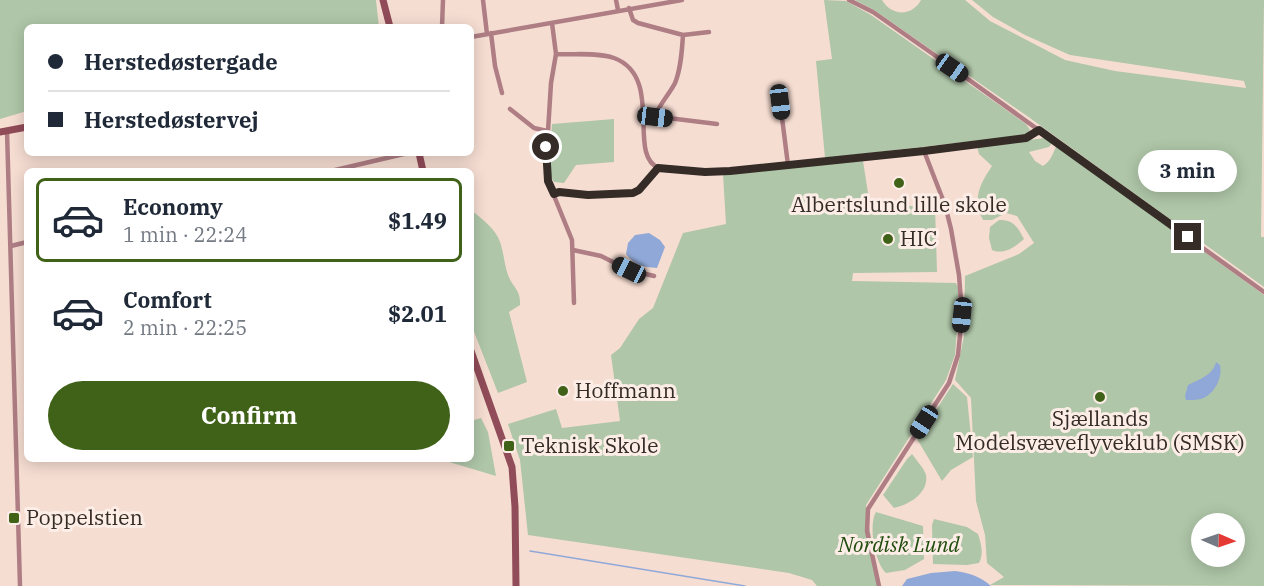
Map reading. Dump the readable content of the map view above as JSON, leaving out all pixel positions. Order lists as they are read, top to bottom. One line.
{"parks":["Nordisk Lund"],"places":{"other":["Albertslund lille skole","HIC","Hoffmann","Sjællands Modelsvæveflyveklub (SMSK)"],"transit":["Teknisk Skole","Poppelstien"]},"north":"right","page":{"banner":["Herstedøstergade","Herstedøstervej"],"bubble":"3 min","list":[{"name":"Economy","note":"1 min · 22:24","value":"$1.49"},{"name":"Comfort","note":"2 min · 22:25","value":"$2.01"}],"buttons":"Confirm"}}
